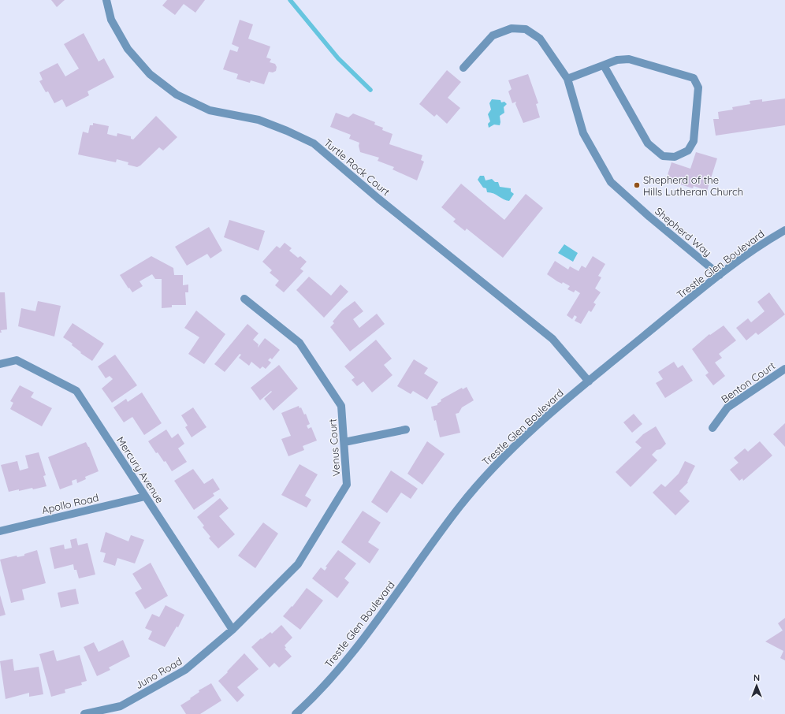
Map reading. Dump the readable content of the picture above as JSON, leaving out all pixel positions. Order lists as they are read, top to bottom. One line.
{"streets":{"street":["Turtle Rock Court","Shepherd Way","Trestle Glen Boulevard","Benton Court","Venus Court","Mercury Avenue","Apollo Road","Juno Road"]},"crossings":[["Turtle Rock Court","Trestle Glen Boulevard"],["Shepherd Way","Trestle Glen Boulevard"],["Venus Court","Mercury Avenue"],["Venus Court","Juno Road"],["Mercury Avenue","Apollo Road"],["Mercury Avenue","Juno Road"]],"places":["Shepherd of the Hills Lutheran Church"],"north":"top"}
